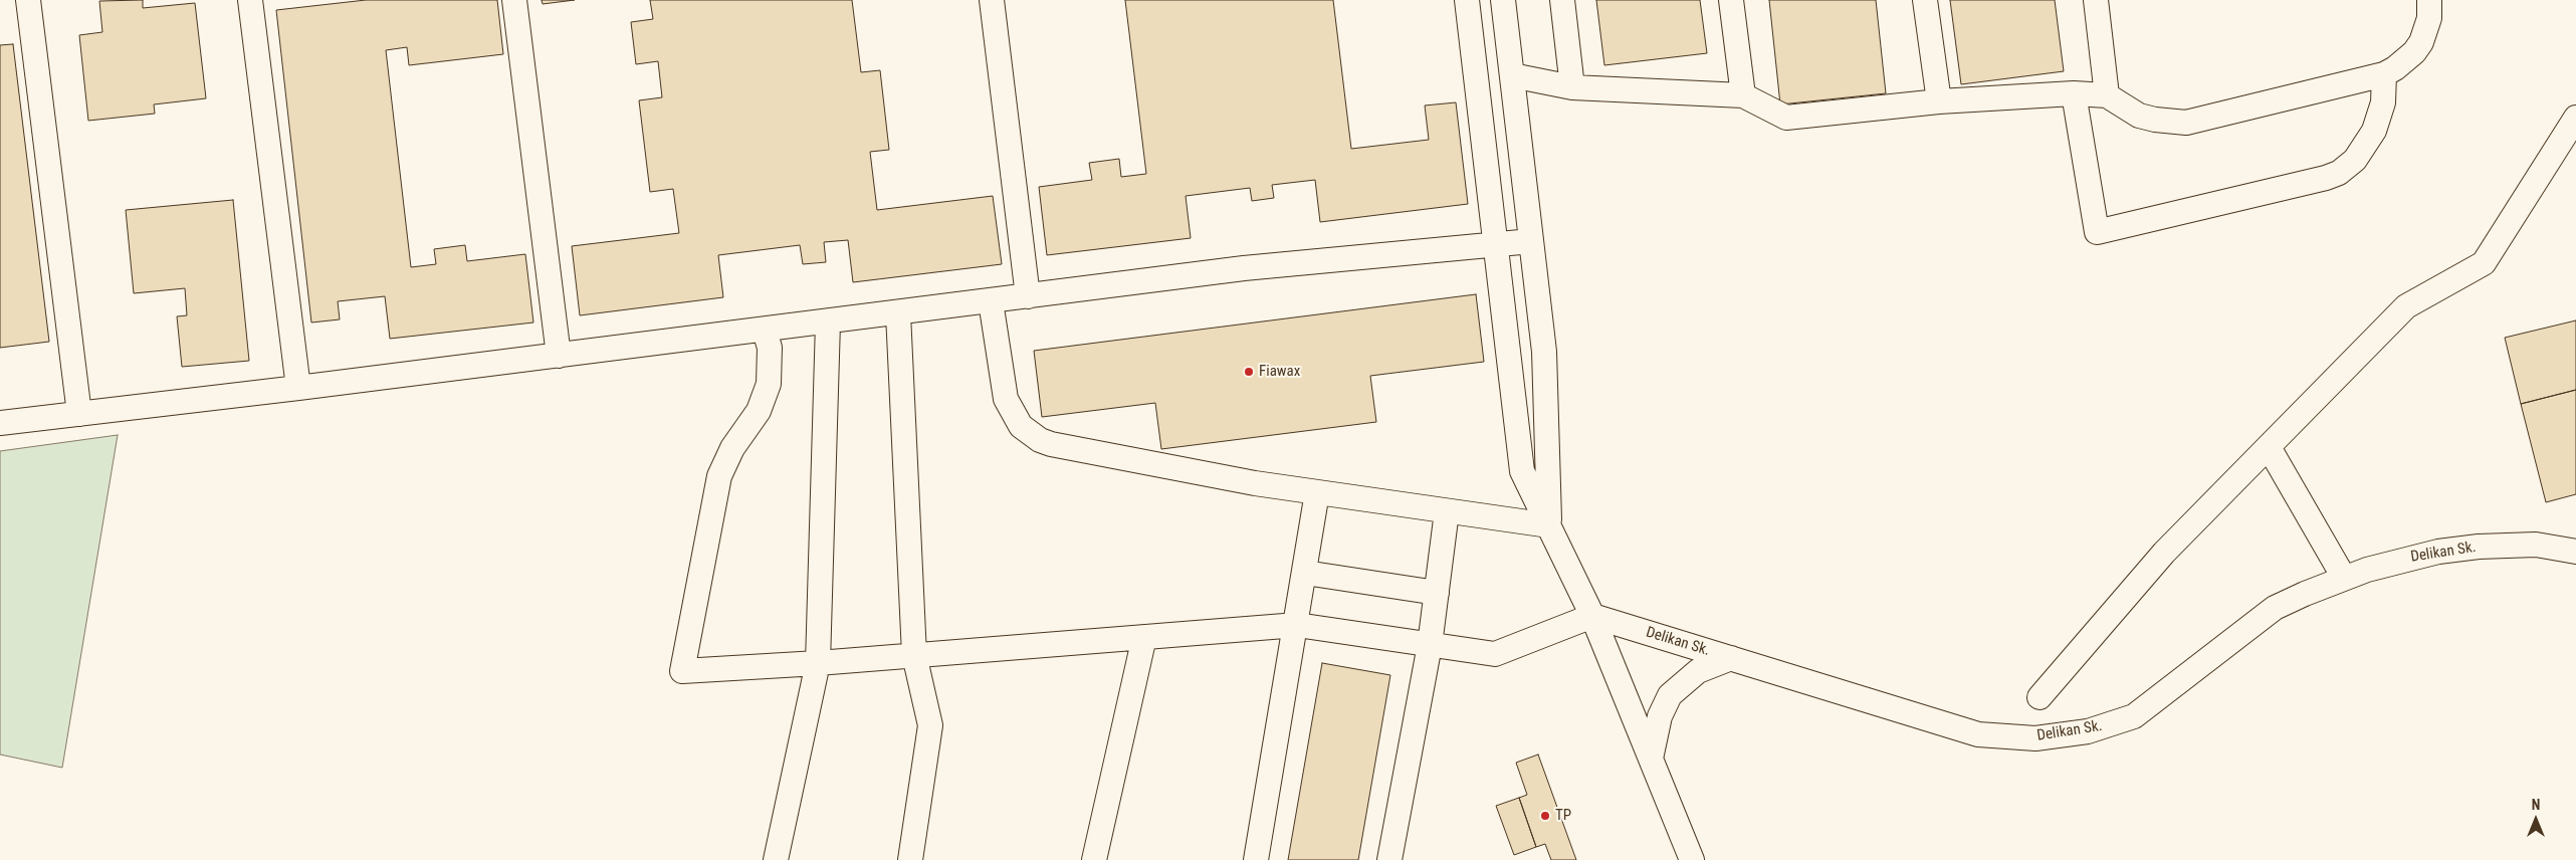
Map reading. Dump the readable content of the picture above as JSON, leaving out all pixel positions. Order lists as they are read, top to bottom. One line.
{"streets":{"street":["Delikan Sk."]},"places":["Fiawax","TP"],"north":"top"}
